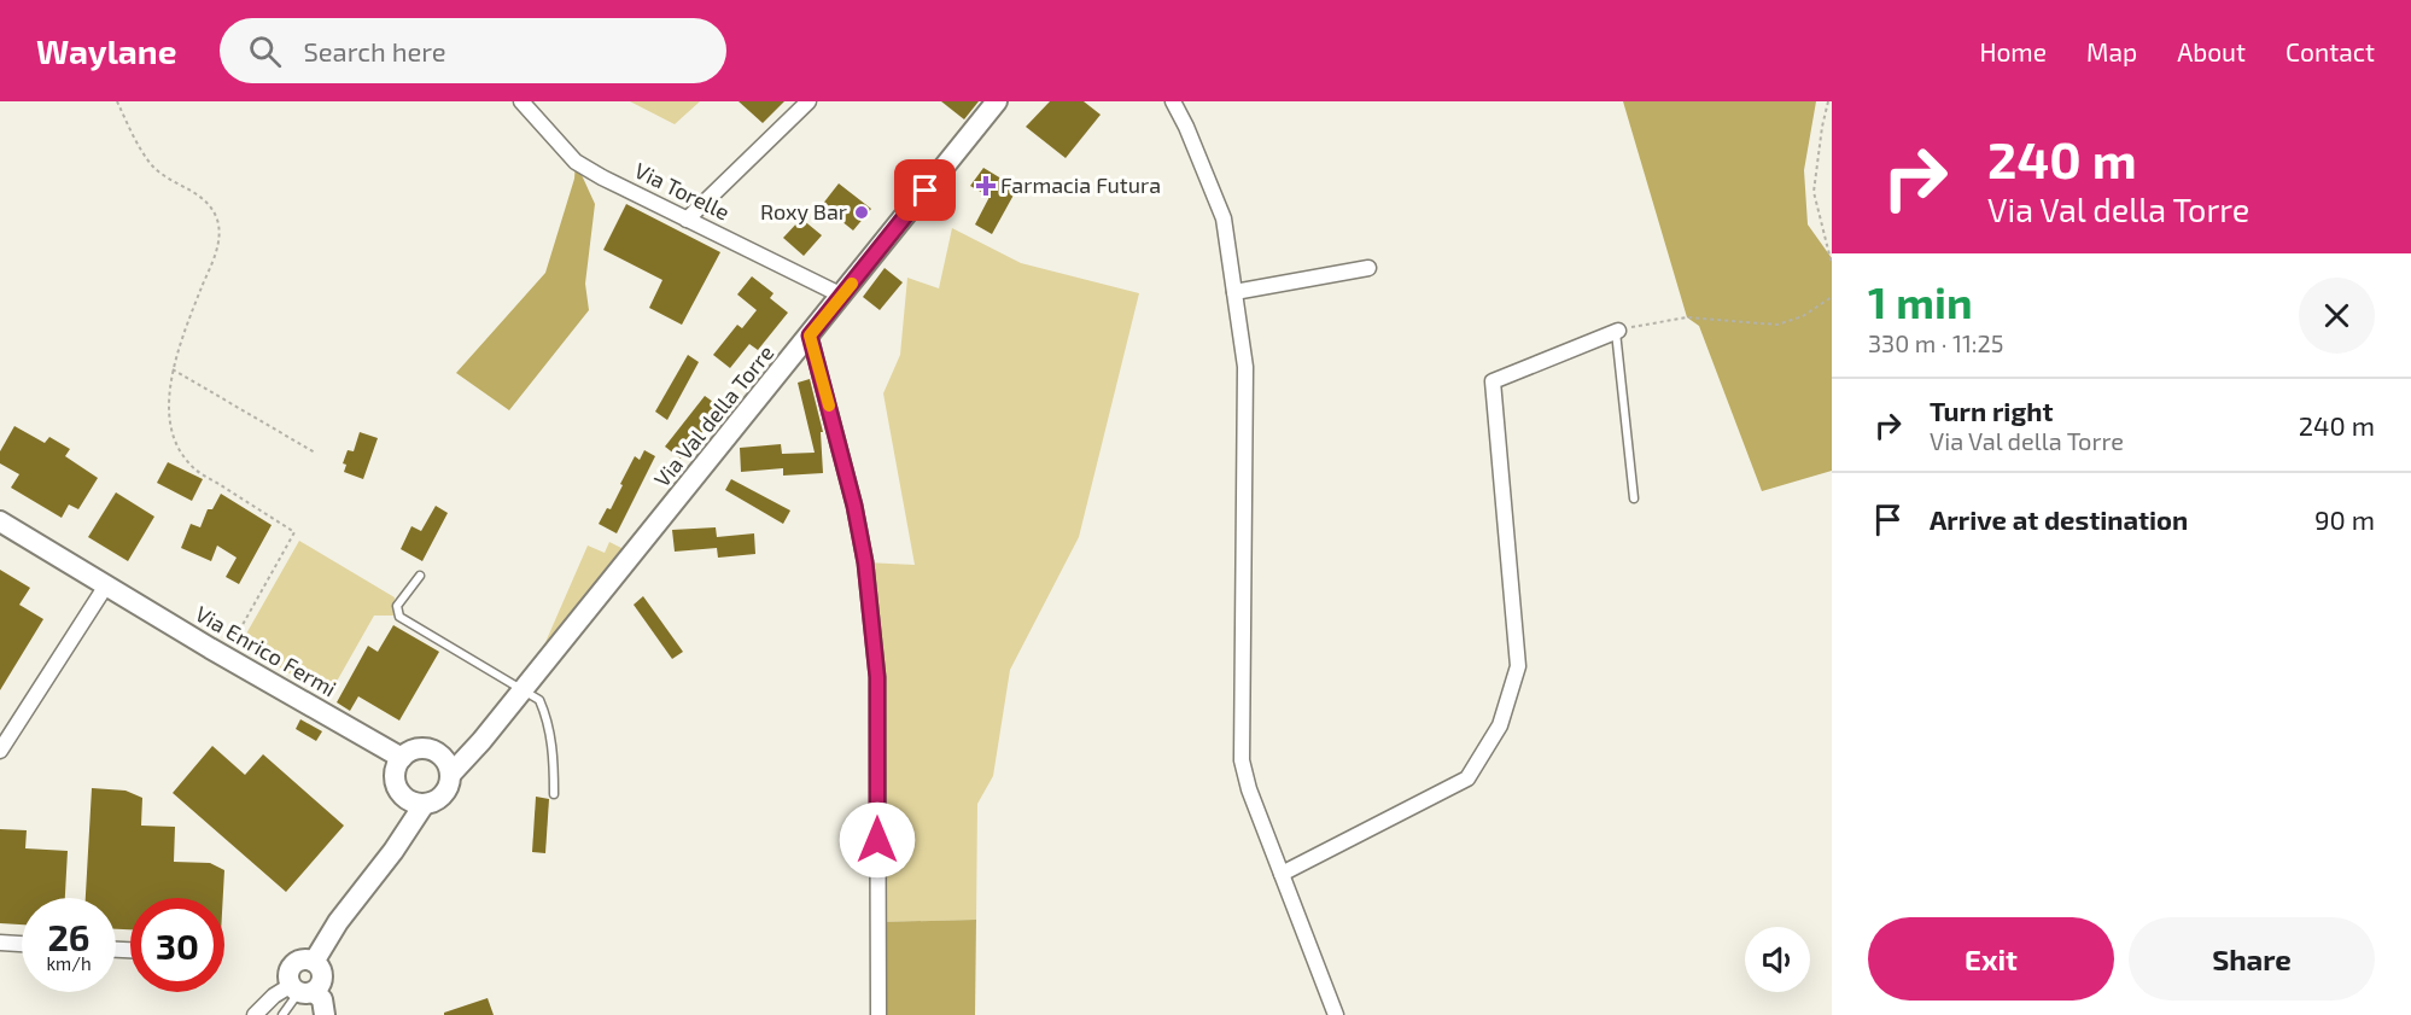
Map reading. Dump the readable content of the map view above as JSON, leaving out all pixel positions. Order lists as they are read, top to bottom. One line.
{"streets":{"street":["Via Torelle","Via Val della Torre","Via Enrico Fermi"]},"crossings":[["Via Torelle","Via Val della Torre"],["Via Val della Torre","Via Enrico Fermi"]],"places":{"health":["Farmacia Futura"],"other":["Roxy Bar"]},"page":{"header":"Waylane","search":"Search here","nav":["Home","Map","About","Contact"],"turn":["240 m","Via Val della Torre"],"heading":["1 min","330 m · 11:25"],"list":[{"name":"Turn right","note":"Via Val della Torre","value":"240 m"},{"name":"Arrive at destination","value":"90 m"}],"speed":"26 km/h","limit":"30","buttons":["Exit","Share"]}}
